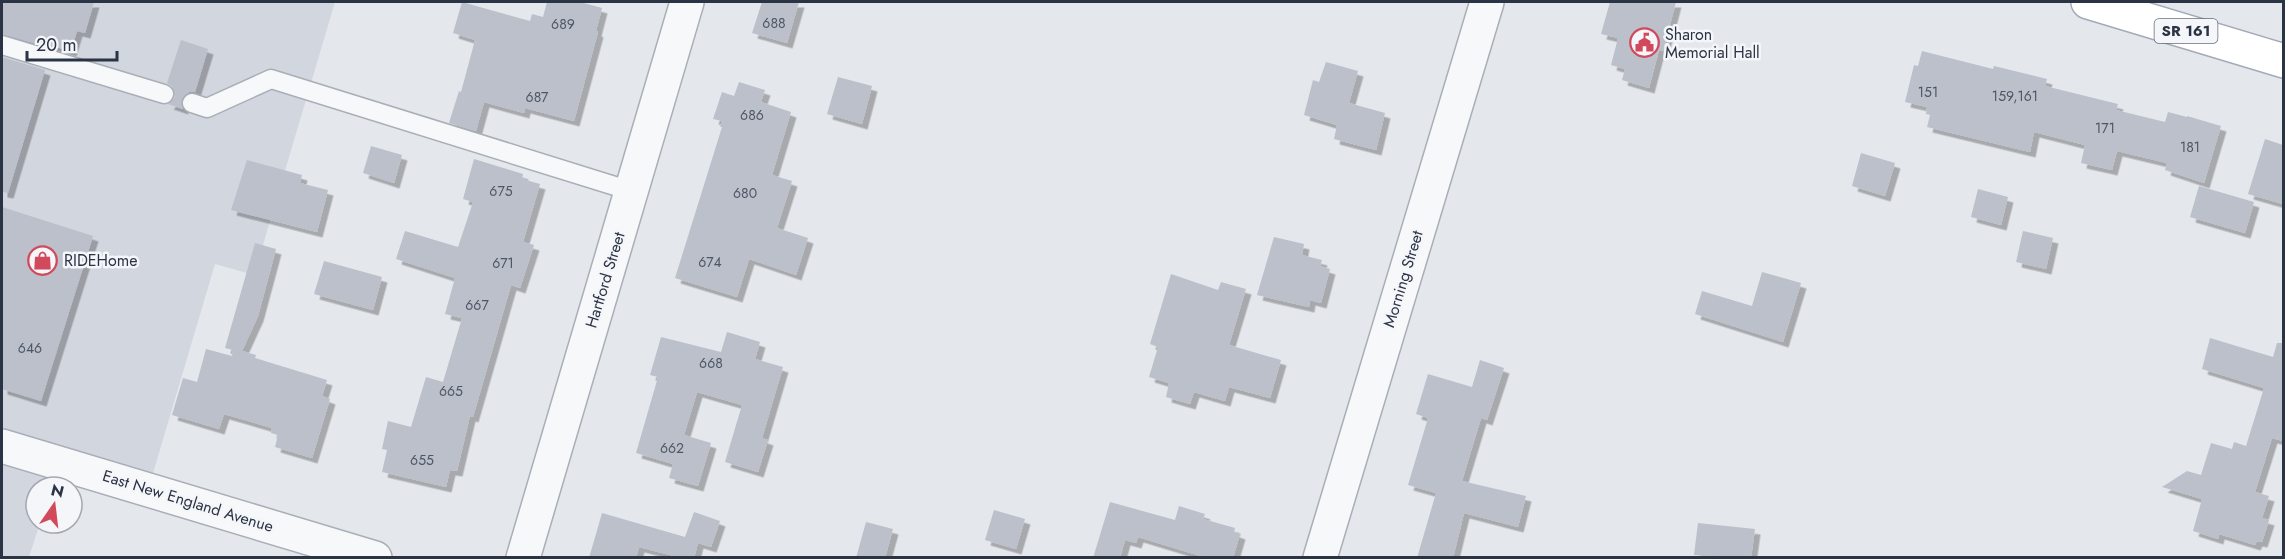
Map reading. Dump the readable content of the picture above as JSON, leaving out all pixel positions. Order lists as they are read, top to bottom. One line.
{"streets":{"main road":["SR 161"],"street":["Morning Street","Hartford Street","East New England Avenue"]},"places":{"public building":["Sharon Memorial Hall"],"shop":["RIDEHome"]},"house_numbers":["688","689","151","159,161","687","686","171","181","675","680","674","671","667","646","668","665","662","655"],"scale_bar":"20 m","north":"top"}
